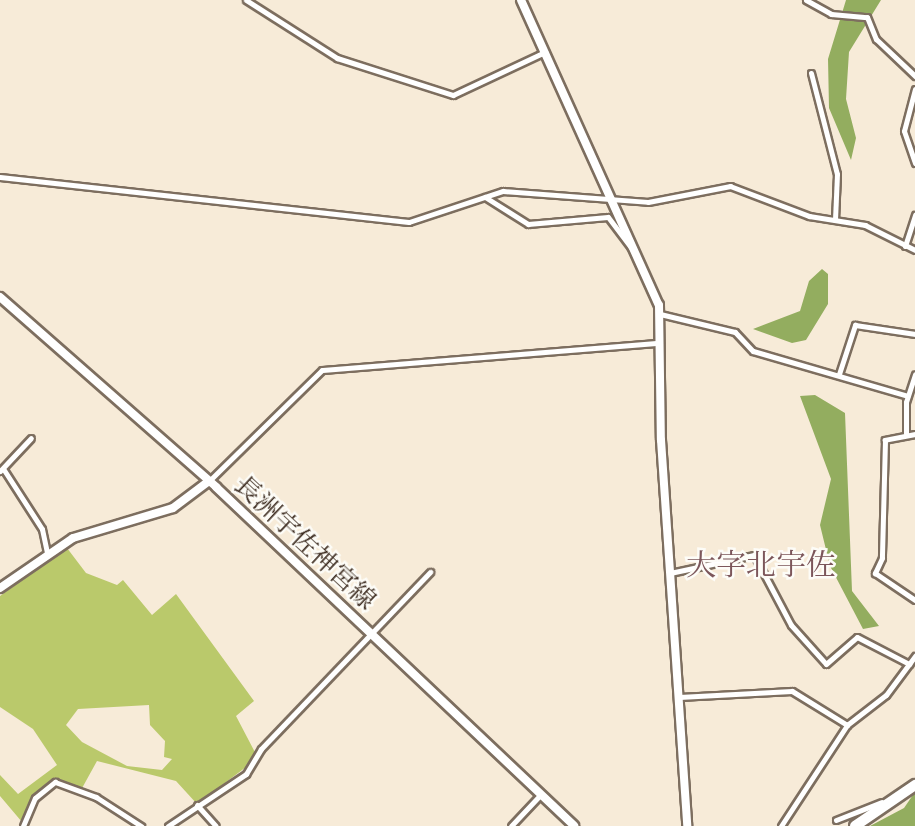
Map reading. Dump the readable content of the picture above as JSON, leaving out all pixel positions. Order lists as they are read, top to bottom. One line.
{"streets":{"street":["長洲宇佐神宮線"]},"districts":["大字北宇佐"]}
